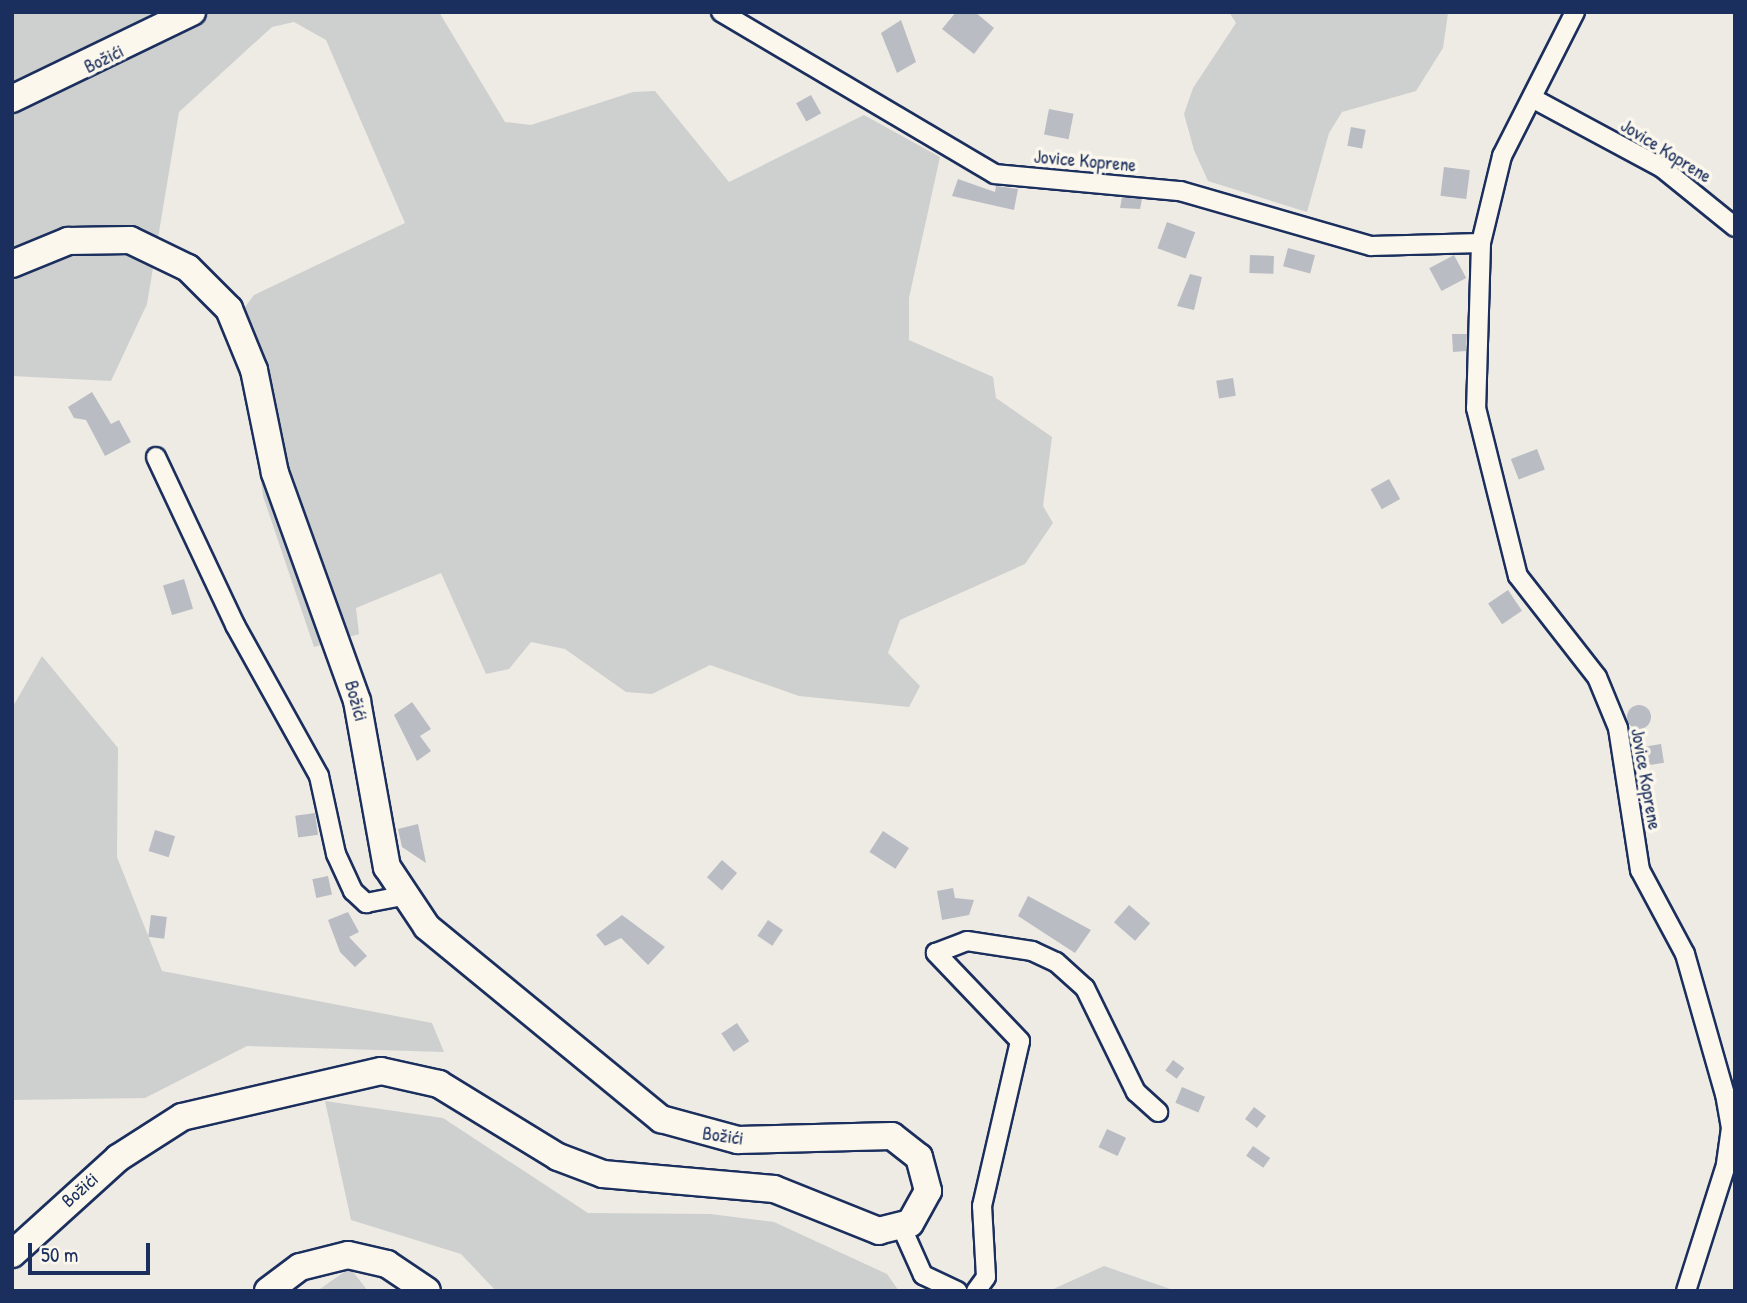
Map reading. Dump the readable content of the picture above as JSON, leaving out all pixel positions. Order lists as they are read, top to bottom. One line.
{"streets":{"main road":["Božići"],"street":["Jovice Koprene"]},"scale_bar":"50 m"}
